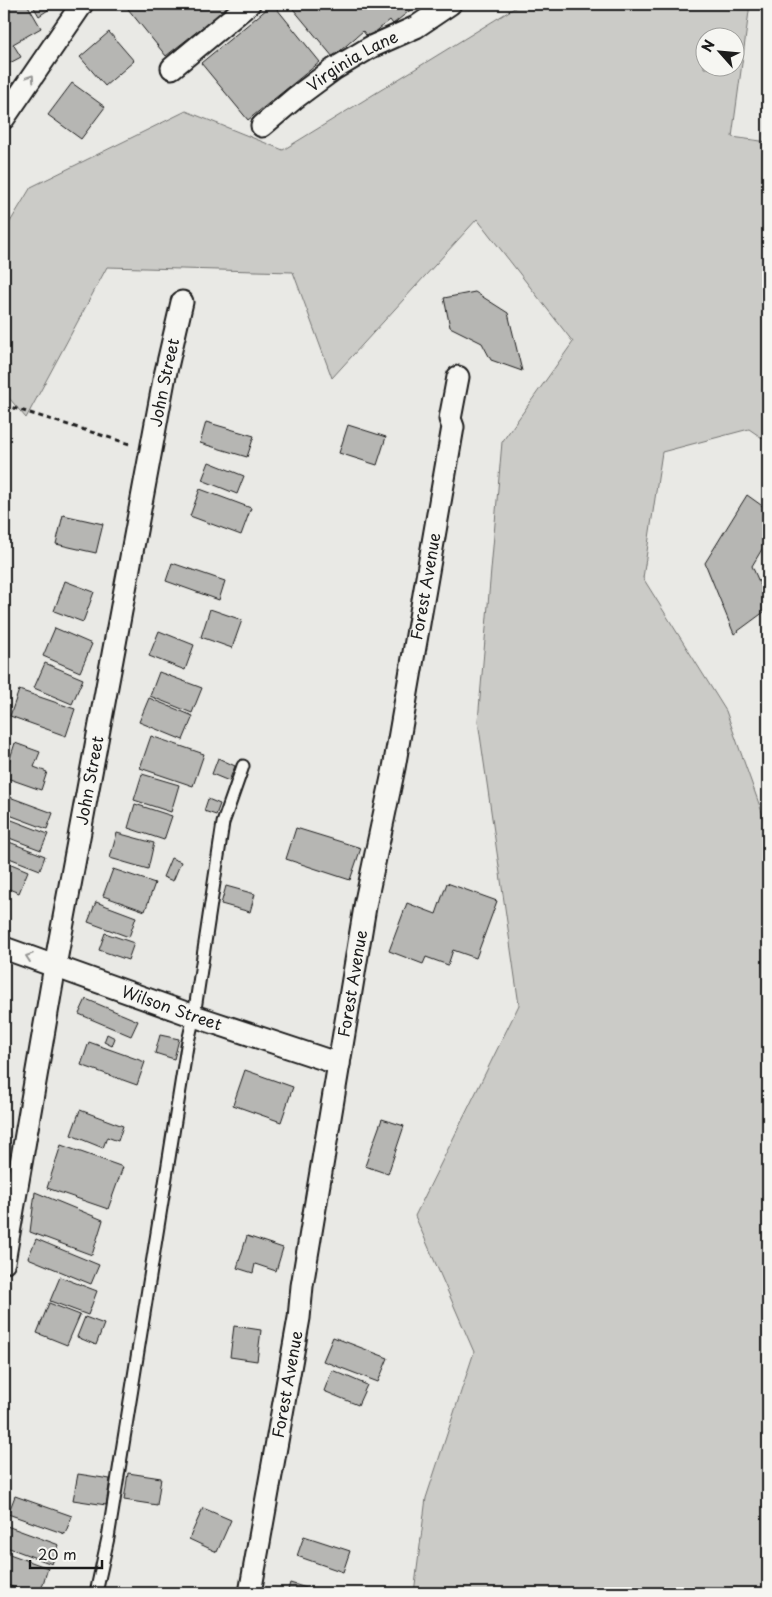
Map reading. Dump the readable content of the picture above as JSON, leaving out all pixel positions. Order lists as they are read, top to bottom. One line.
{"streets":{"street":["Virginia Lane","John Street","Forest Avenue","Wilson Street"]},"crossings":[["John Street","Wilson Street"],["Forest Avenue","Wilson Street"]],"scale_bar":"20 m","north":"top left"}
